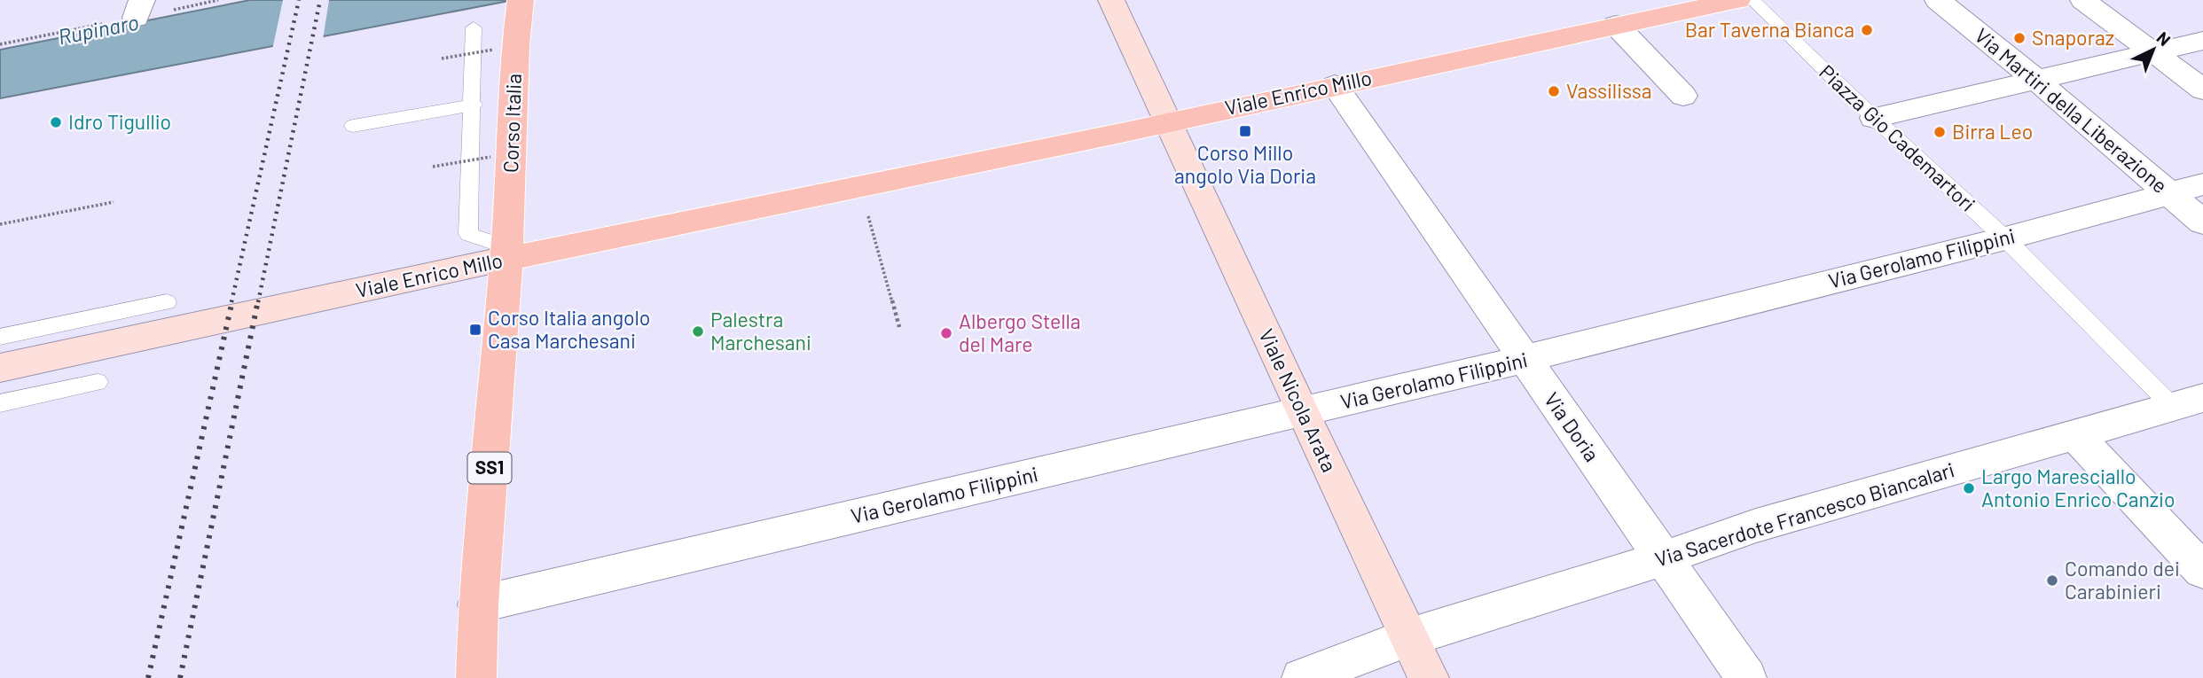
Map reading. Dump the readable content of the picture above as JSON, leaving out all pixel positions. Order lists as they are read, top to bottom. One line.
{"streets":{"main road":["Viale Enrico Millo","Corso Italia","Viale Nicola Arata","SS1"],"street":["Via Martiri della Liberazione","Via Gerolamo Filippini","Via Doria","Via Sacerdote Francesco Biancalari"],"lane":["Piazza Gio Cademartori"]},"crossings":[["Viale Enrico Millo","Corso Italia"],["Viale Enrico Millo","Viale Nicola Arata"],["Viale Enrico Millo","Via Doria"],["Viale Enrico Millo","SS1"],["Via Martiri della Liberazione","Via Gerolamo Filippini"],["Corso Italia","SS1"],["Piazza Gio Cademartori","Via Gerolamo Filippini"],["Piazza Gio Cademartori","Via Sacerdote Francesco Biancalari"],["Via Gerolamo Filippini","Viale Nicola Arata"],["Via Gerolamo Filippini","Via Doria"],["Via Gerolamo Filippini","SS1"],["Viale Nicola Arata","Via Sacerdote Francesco Biancalari"],["Via Doria","Via Sacerdote Francesco Biancalari"]],"water":["Rupinaro"],"places":{"other":["Bar Taverna Bianca","Snaporaz","Vassilissa","Idro Tigullio","Birra Leo","Palestra Marchesani","Albergo Stella del Mare","Largo Maresciallo Antonio Enrico Canzio","Comando dei Carabinieri"],"transit":["Corso Millo angolo Via Doria","Corso Italia angolo Casa Marchesani"]},"north":"top right"}
